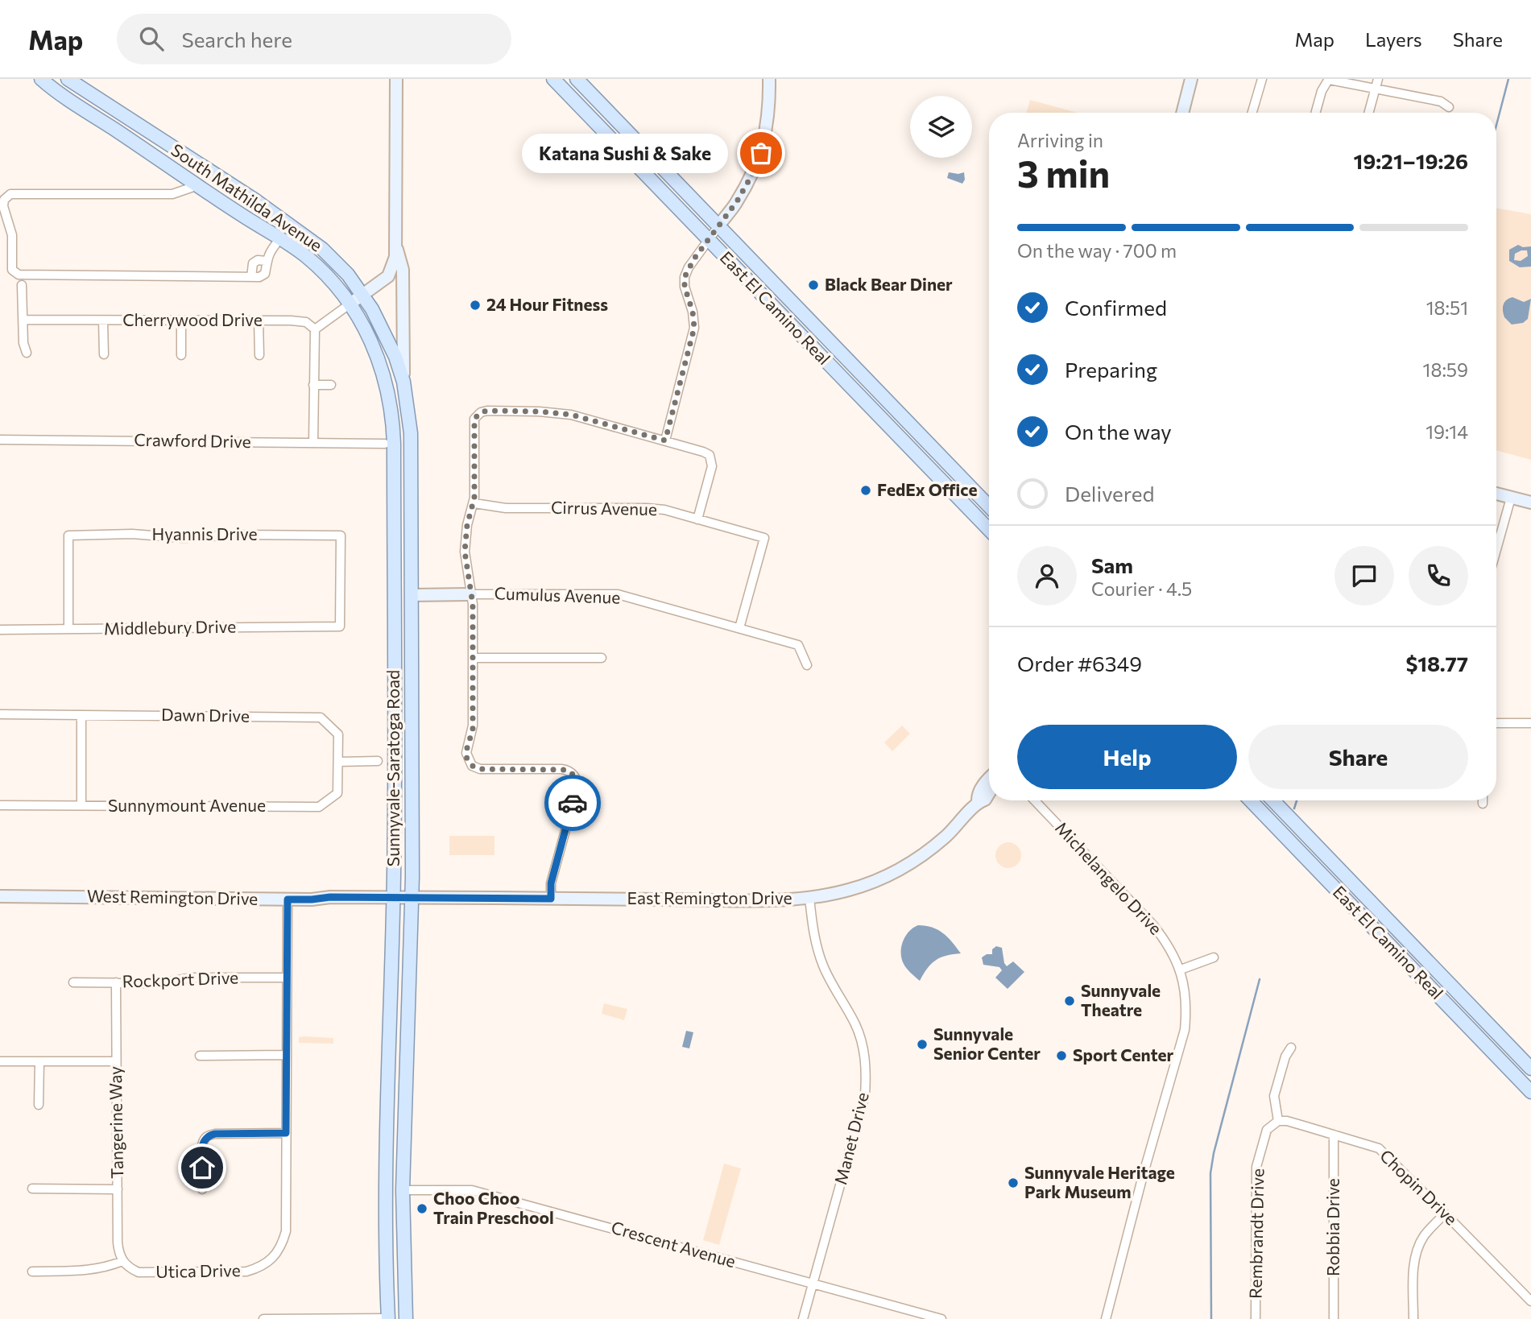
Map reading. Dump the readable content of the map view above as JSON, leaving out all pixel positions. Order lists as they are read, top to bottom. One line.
{"streets":{"main road":["South Mathilda Avenue","East El Camino Real","Cumulus Avenue","Sunnyvale-Saratoga Road","West Remington Drive","East Remington Drive"],"street":["Cherrywood Drive","Crawford Drive","Cirrus Avenue","Hyannis Drive","Middlebury Drive","Dawn Drive","Sunnymount Avenue","Michelangelo Drive","Rockport Drive","Tangerine Way","Manet Drive","Chopin Drive","Robbia Drive","Rembrandt Drive","Crescent Avenue","Utica Drive"]},"crossings":[["South Mathilda Avenue","Sunnyvale-Saratoga Road"],["Cirrus Avenue","Cumulus Avenue"],["Hyannis Drive","Middlebury Drive"],["Cumulus Avenue","Sunnyvale-Saratoga Road"],["Dawn Drive","Sunnymount Avenue"],["Sunnyvale-Saratoga Road","West Remington Drive"],["Sunnyvale-Saratoga Road","East Remington Drive"],["Sunnyvale-Saratoga Road","Crescent Avenue"],["West Remington Drive","East Remington Drive"],["East Remington Drive","Manet Drive"],["Rockport Drive","Tangerine Way"],["Tangerine Way","Utica Drive"],["Manet Drive","Crescent Avenue"],["Chopin Drive","Robbia Drive"],["Chopin Drive","Rembrandt Drive"]],"places":["Katana Sushi & Sake","Black Bear Diner","24 Hour Fitness","FedEx Office","Sunnyvale Theatre","Sunnyvale Senior Center","Sport Center","Sunnyvale Heritage Park Museum","Choo Choo Train Preschool"],"page":{"header":"Map","search":"Search here","nav":["Map","Layers","Share"],"heading":["3 min","Arriving in","19:21–19:26"],"panel":["Sam","Courier · 4.5","Order #6349","$18.77"],"bubble":"Katana Sushi & Sake","bar":"On the way · 700 m","list":[["Confirmed","18:51"],["Preparing","18:59"],["On the way","19:14"],"Delivered"],"buttons":["Help","Share"]}}
